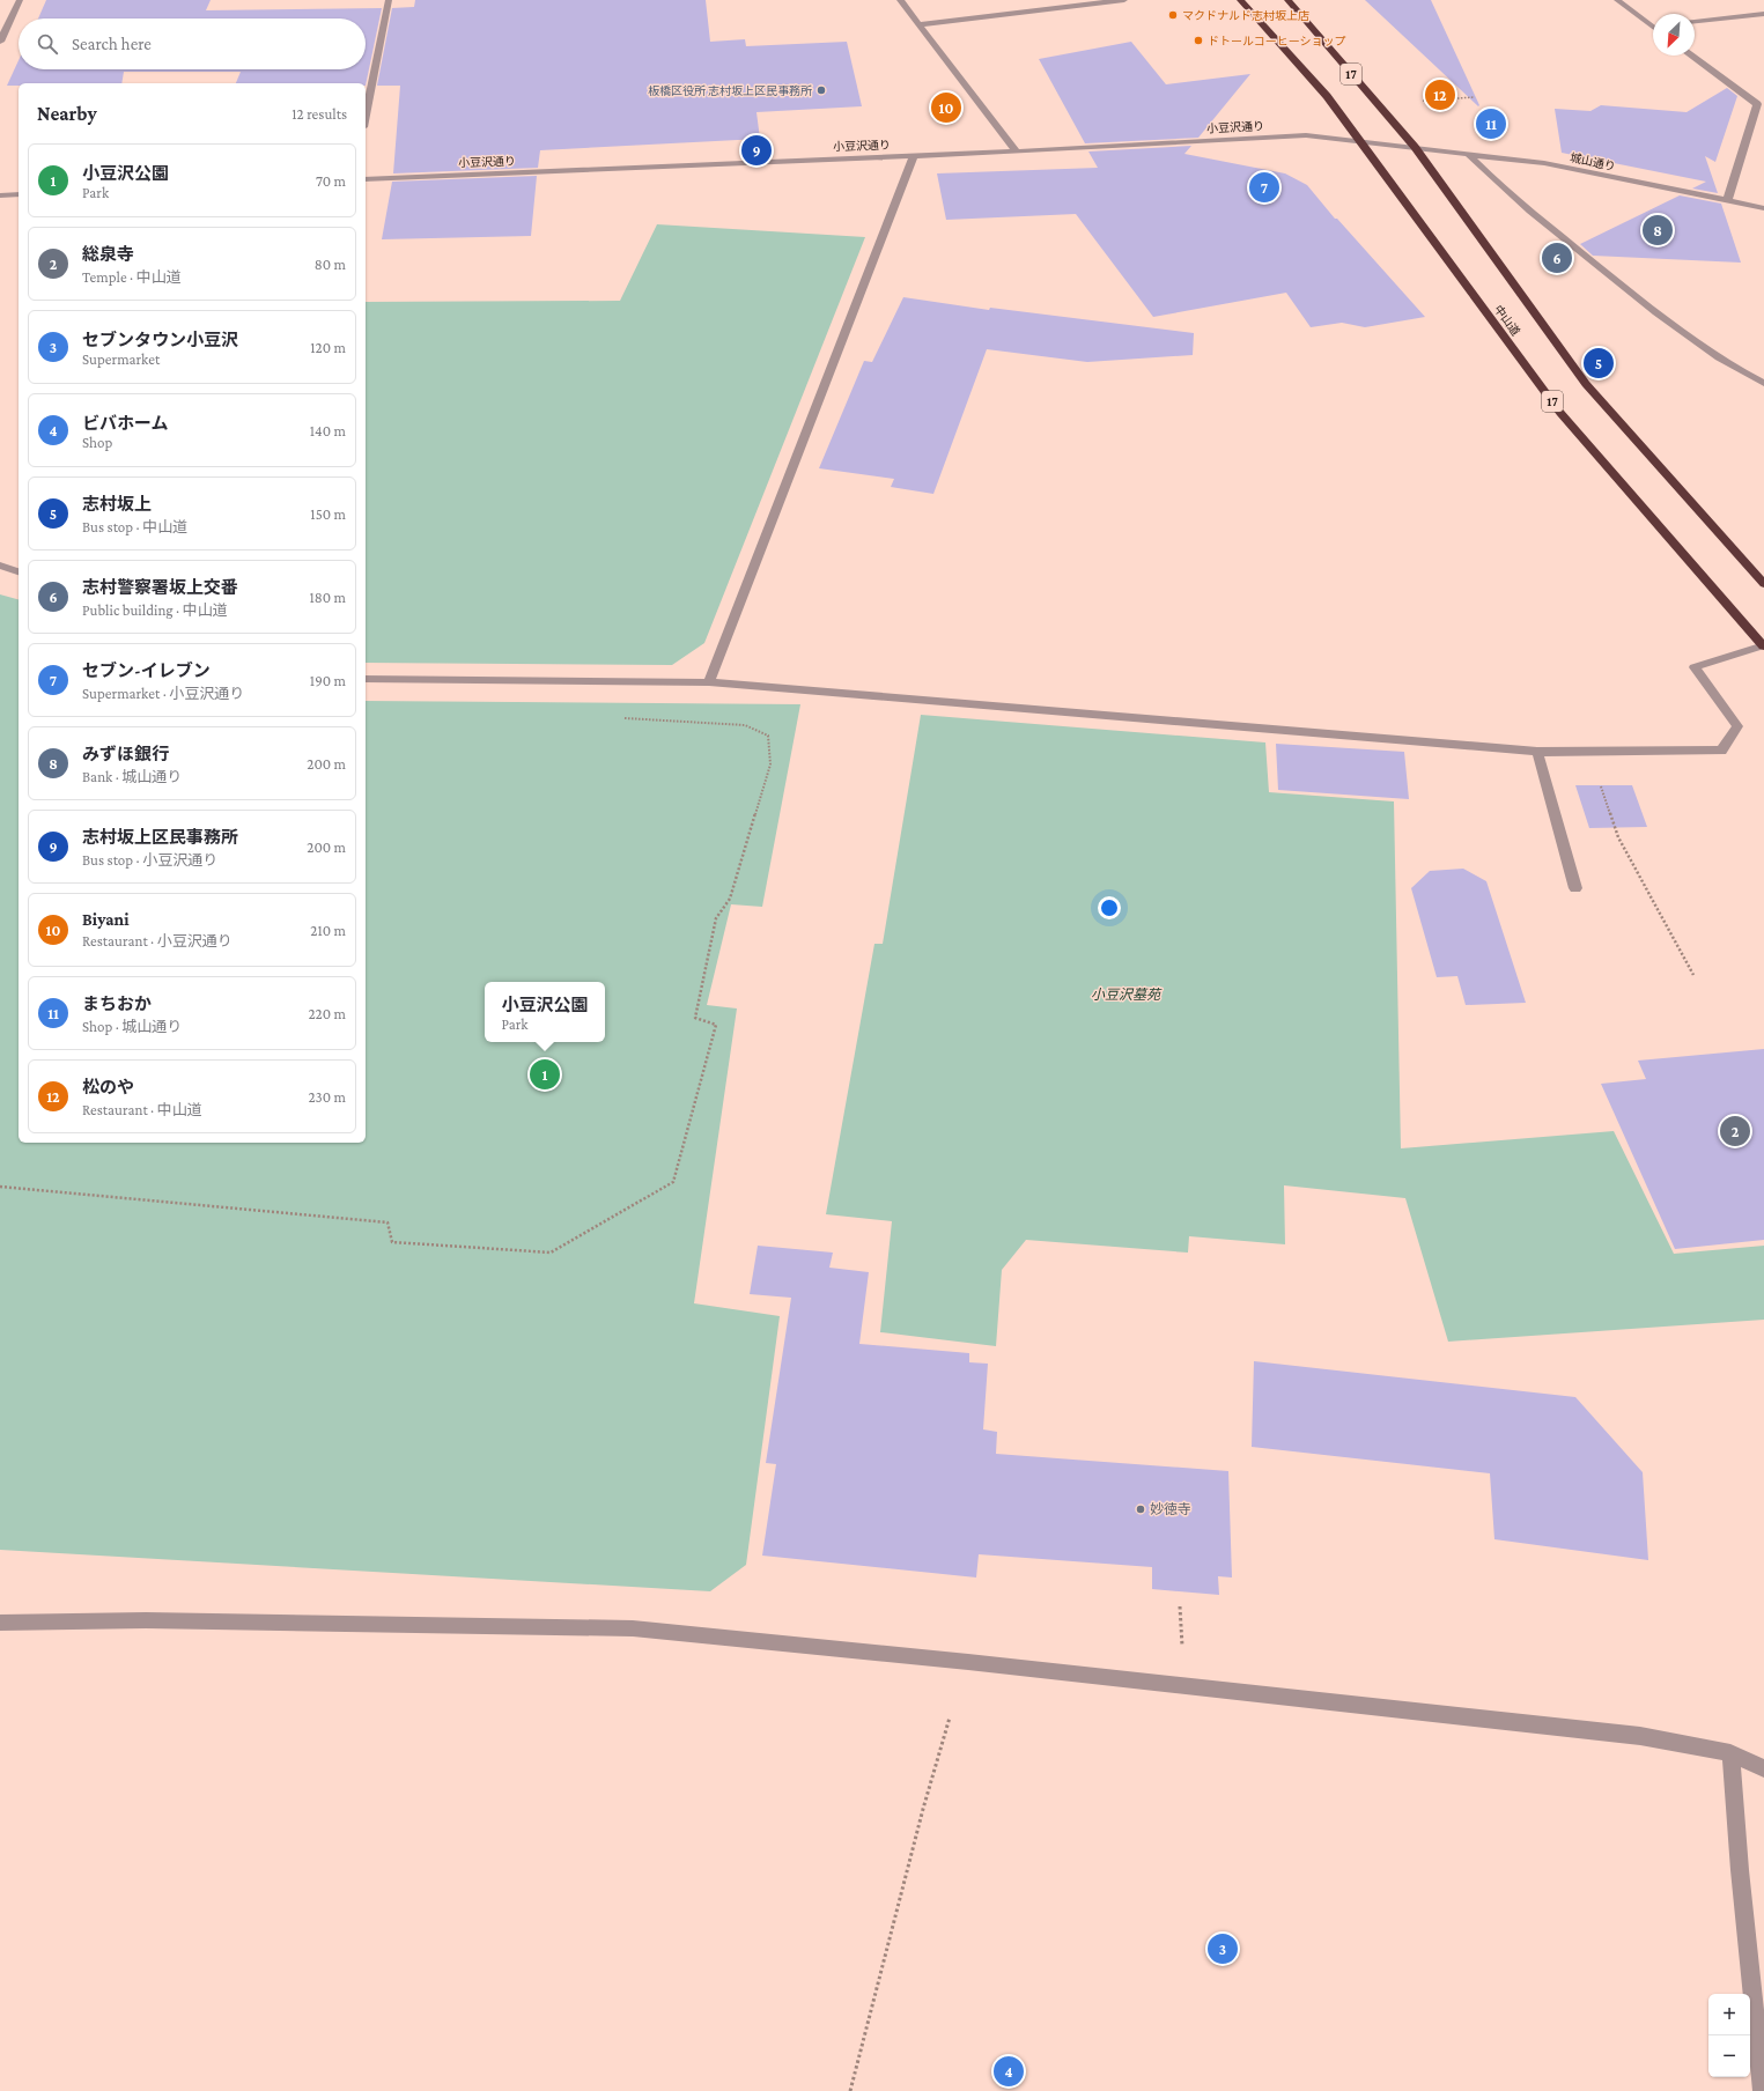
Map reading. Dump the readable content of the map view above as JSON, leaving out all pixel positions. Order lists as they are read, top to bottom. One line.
{"streets":{"highway":["17","中山道"],"street":["小豆沢通り","城山通り"]},"crossings":[["小豆沢通り","城山通り"],["小豆沢通り","中山道"],["城山通り","中山道"]],"parks":["小豆沢墓苑"],"places":["マクドナルド志村坂上店","ドトールコーヒーショップ","板橋区役所 志村坂上区民事務所","妙徳寺"],"north":"bottom left","page":{"search":"Search here","pins":["12","10","11","9","7","8","6","5","1","2","3","4"],"heading":["Nearby","12 results"],"list":[{"mark":"1","name":"小豆沢公園","note":"Park","value":"70 m"},{"mark":"2","name":"総泉寺","note":"Temple · 中山道","value":"80 m"},{"mark":"3","name":"セブンタウン小豆沢","note":"Supermarket","value":"120 m"},{"mark":"4","name":"ビバホーム","note":"Shop","value":"140 m"},{"mark":"5","name":"志村坂上","note":"Bus stop · 中山道","value":"150 m"},{"mark":"6","name":"志村警察署坂上交番","note":"Public building · 中山道","value":"180 m"},{"mark":"7","name":"セブン-イレブン","note":"Supermarket · 小豆沢通り","value":"190 m"},{"mark":"8","name":"みずほ銀行","note":"Bank · 城山通り","value":"200 m"},{"mark":"9","name":"志村坂上区民事務所","note":"Bus stop · 小豆沢通り","value":"200 m"},{"mark":"10","name":"Biyani","note":"Restaurant · 小豆沢通り","value":"210 m"},{"mark":"11","name":"まちおか","note":"Shop · 城山通り","value":"220 m"},{"mark":"12","name":"松のや","note":"Restaurant · 中山道","value":"230 m"}],"popup":["小豆沢公園","Park"],"map_buttons":["+","−"]}}
